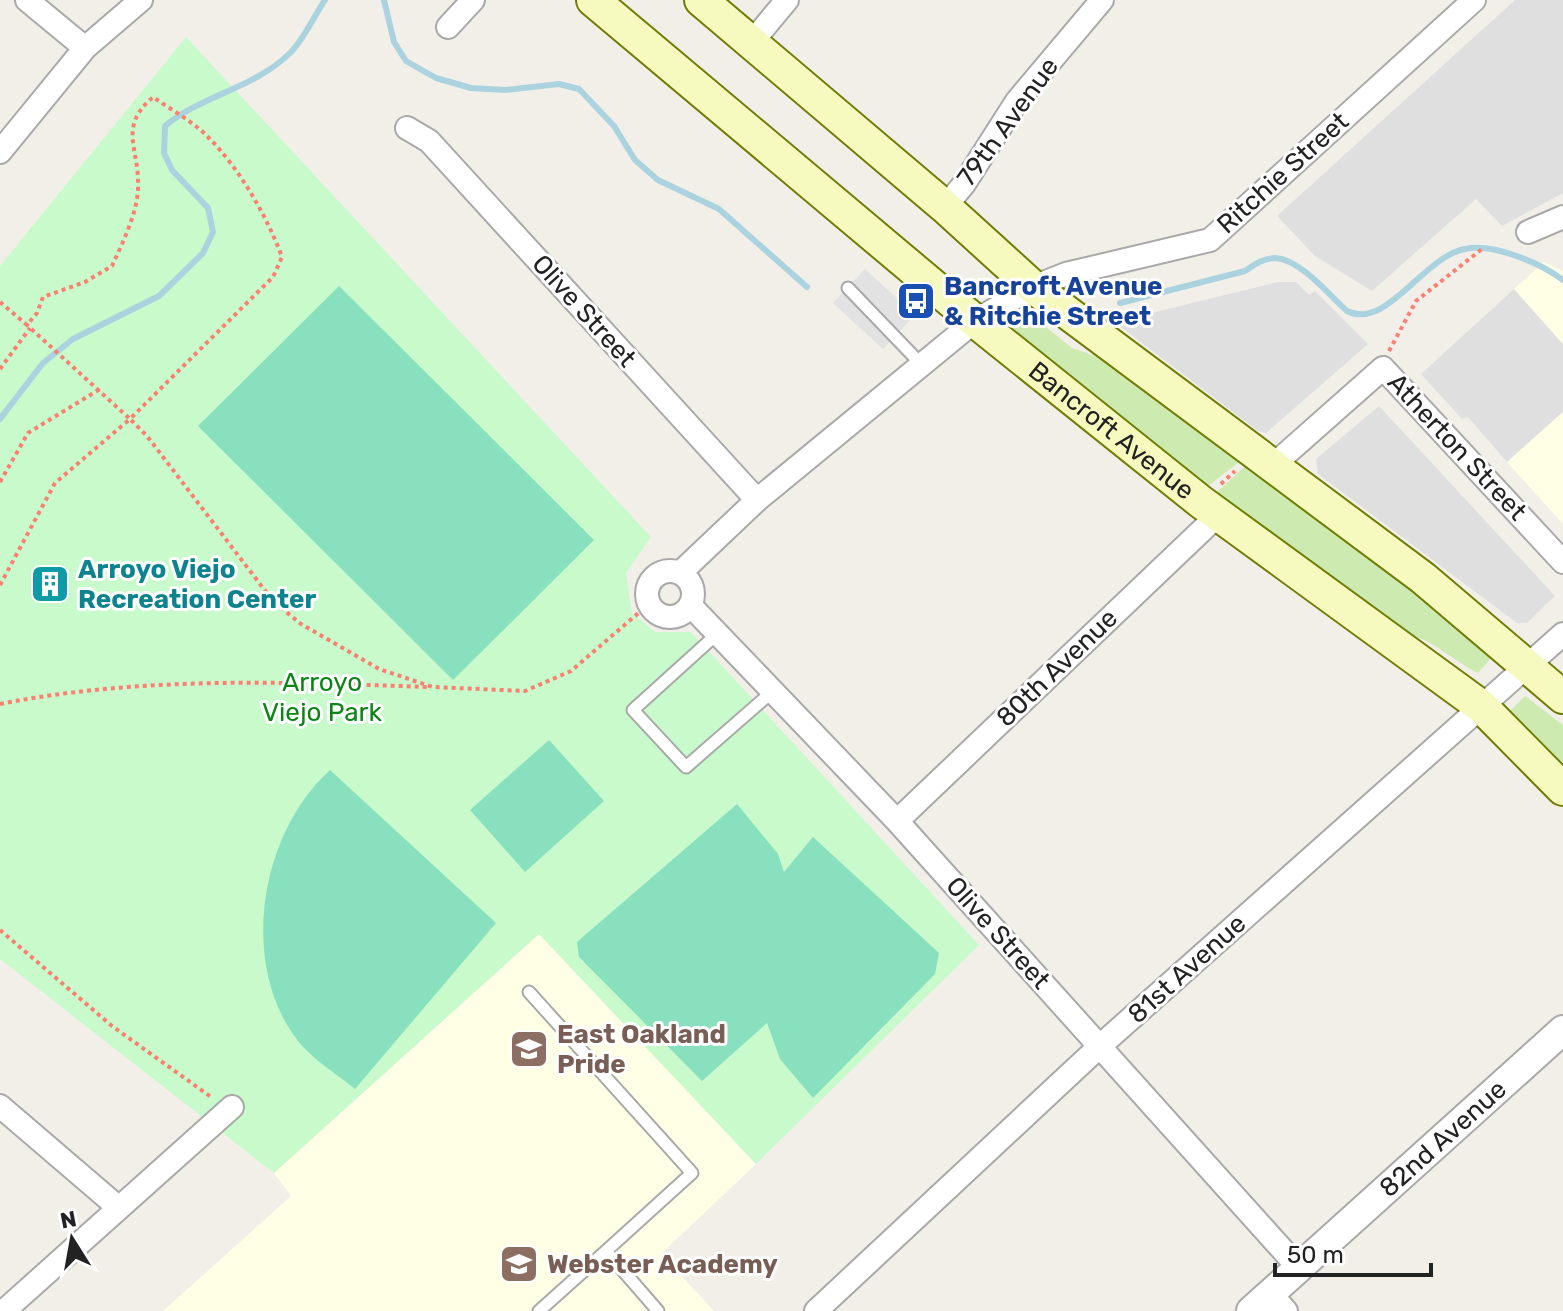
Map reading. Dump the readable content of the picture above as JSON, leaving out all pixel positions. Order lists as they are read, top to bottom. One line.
{"streets":{"main road":["Bancroft Avenue"],"street":["79th Avenue","Ritchie Street","Olive Street","Atherton Street","80th Avenue","81st Avenue","82nd Avenue"]},"crossings":[["Ritchie Street","Olive Street"],["Ritchie Street","Bancroft Avenue"],["Olive Street","80th Avenue"],["Olive Street","81st Avenue"],["Olive Street","82nd Avenue"],["Bancroft Avenue","80th Avenue"],["Bancroft Avenue","81st Avenue"]],"parks":["Arroyo Viejo Park"],"places":{"bus stop":["Bancroft Avenue & Ritchie Street"],"building":["Arroyo Viejo Recreation Center"],"school or university":["East Oakland Pride","Webster Academy"]},"scale_bar":"50 m","north":"top"}
